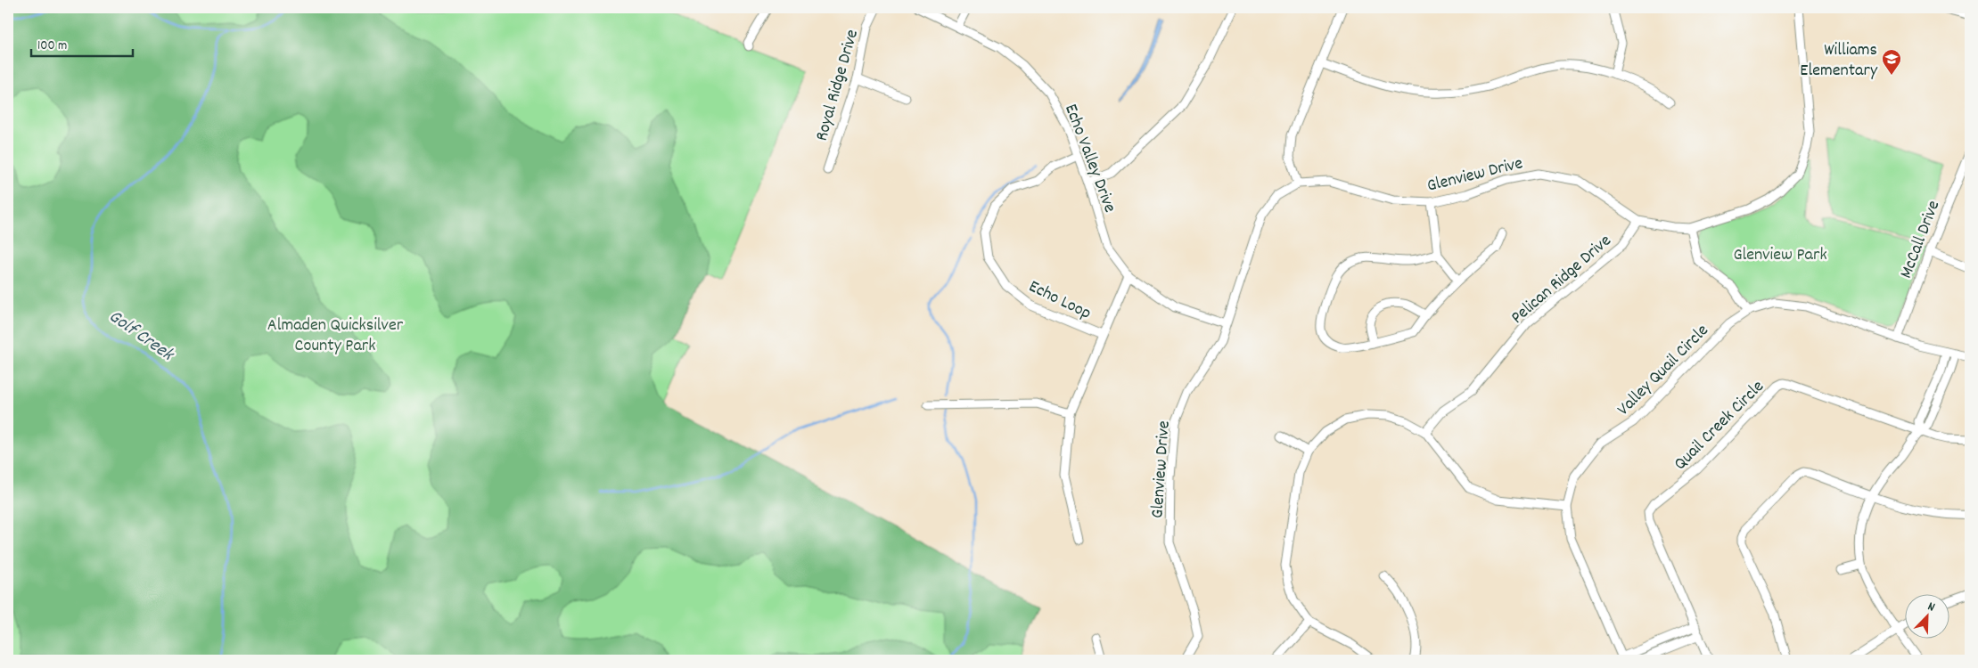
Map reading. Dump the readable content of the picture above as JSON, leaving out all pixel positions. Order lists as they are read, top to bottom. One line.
{"streets":{"street":["Royal Ridge Drive","Echo Valley Drive","Glenview Drive","McCall Drive","Pelican Ridge Drive","Echo Loop","Valley Quail Circle","Quail Creek Circle"]},"crossings":[["Echo Valley Drive","Glenview Drive"],["Echo Valley Drive","Echo Loop"],["Glenview Drive","Pelican Ridge Drive"],["McCall Drive","Valley Quail Circle"]],"water":["Golf Creek"],"parks":["Glenview Park","Almaden Quicksilver County Park"],"places":{"school or university":["Williams Elementary"]},"scale_bar":"100 m","north":"top right"}
